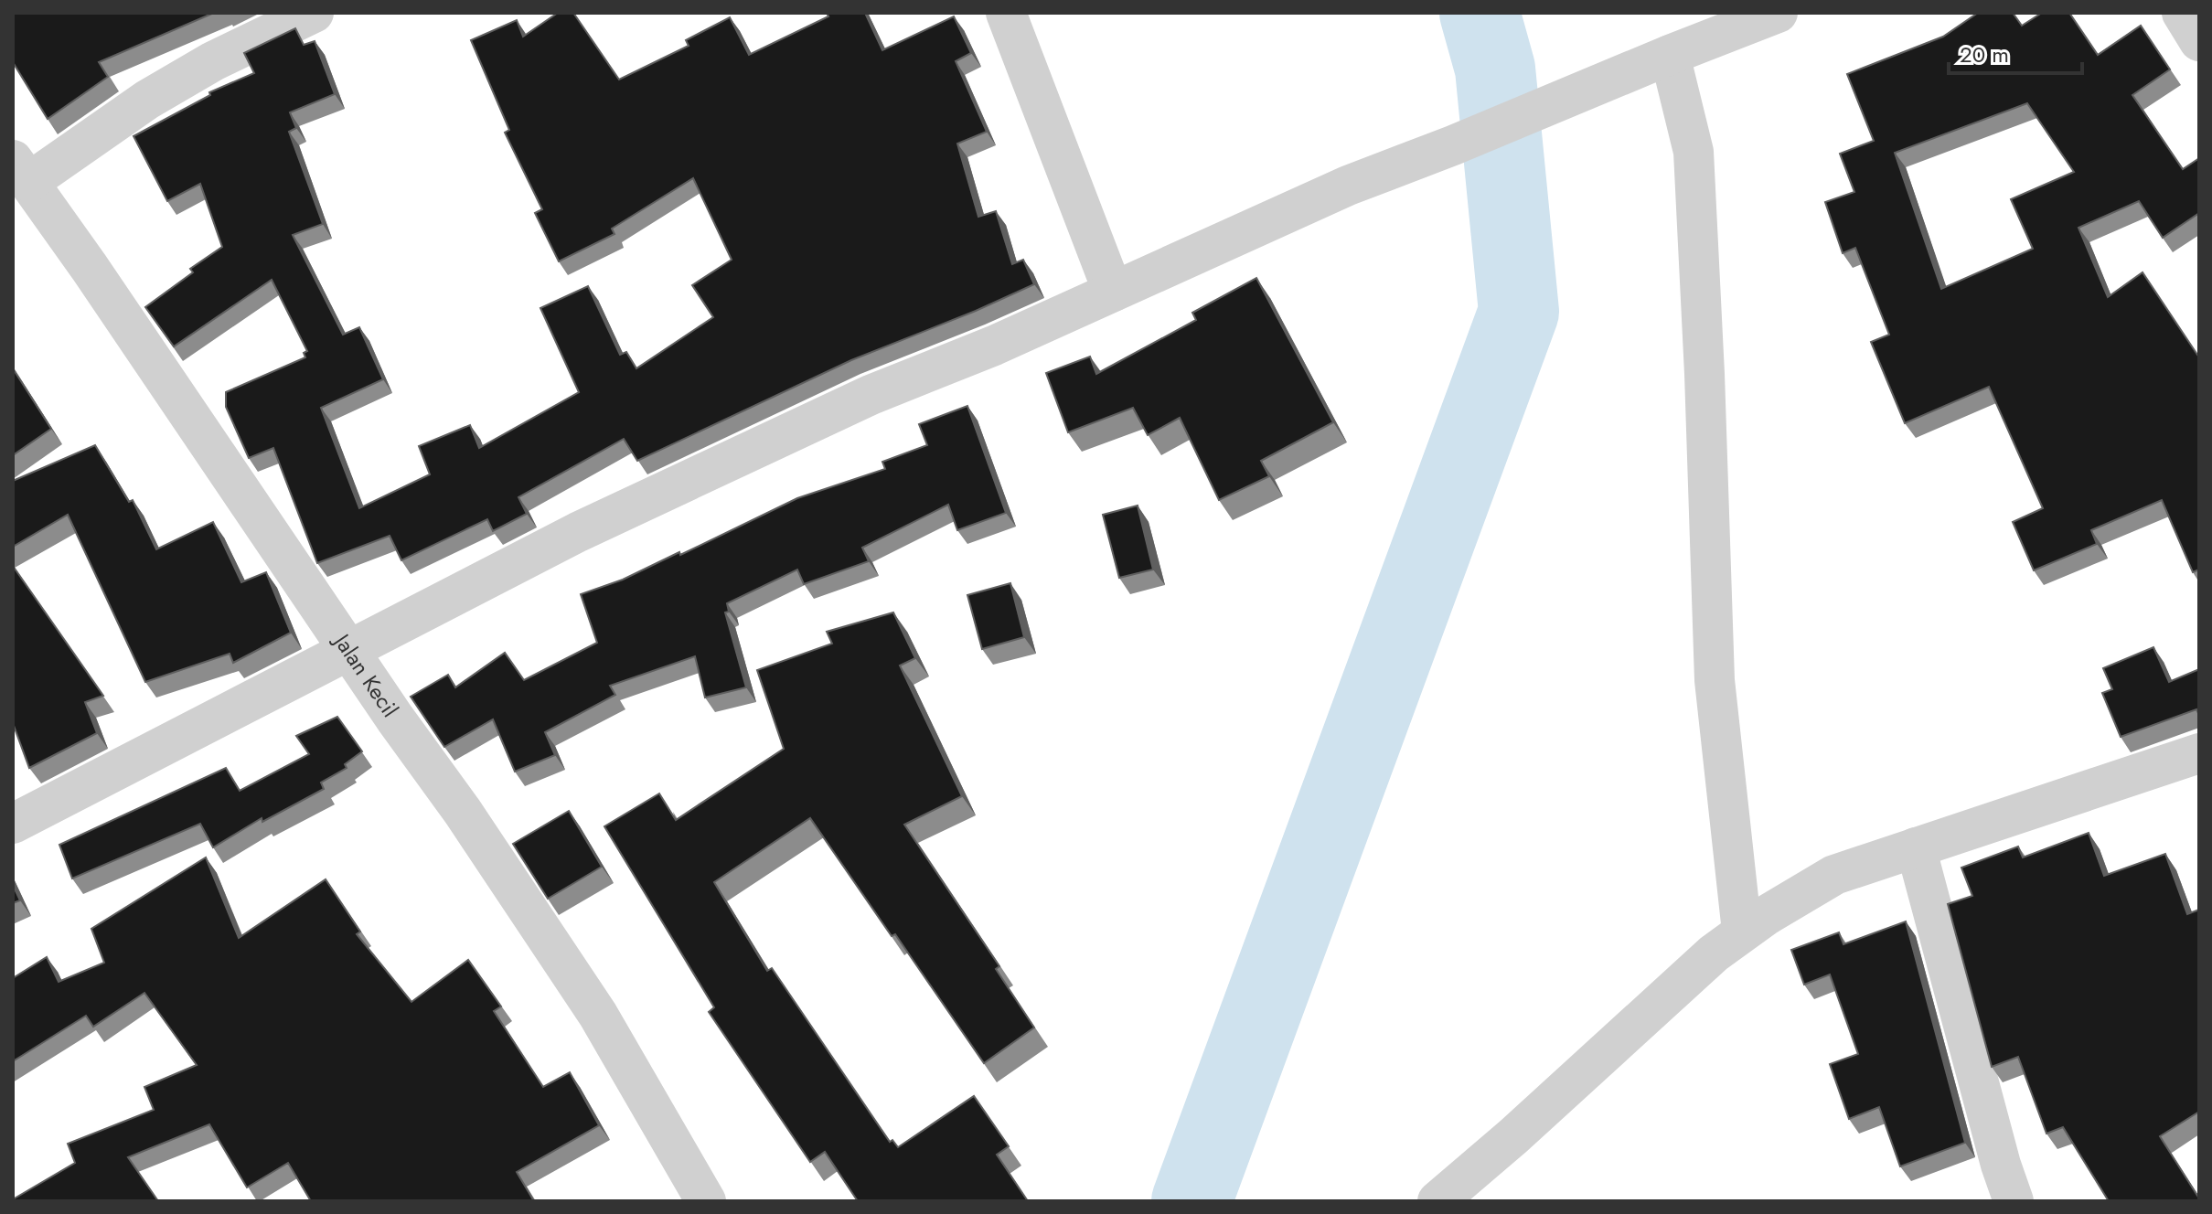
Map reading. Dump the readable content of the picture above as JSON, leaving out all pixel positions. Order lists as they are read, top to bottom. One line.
{"streets":{"street":["Jalan Kecil"]},"scale_bar":"20 m"}
